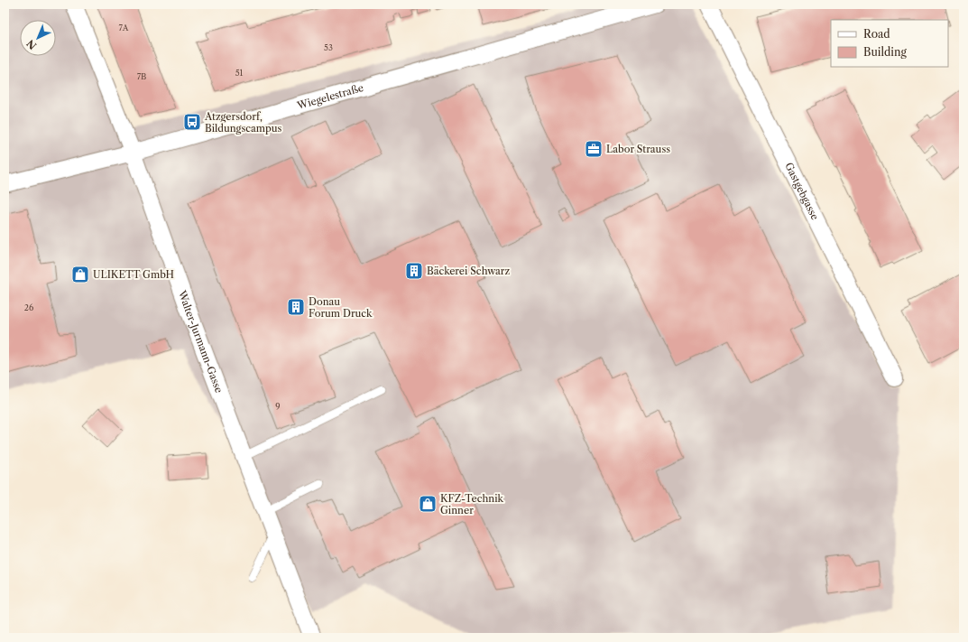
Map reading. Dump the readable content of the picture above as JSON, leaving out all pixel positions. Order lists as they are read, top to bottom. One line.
{"streets":{"street":["Wiegelestraße","Gastgebgasse","Walter-Jurmann-Gasse"]},"crossings":[["Wiegelestraße","Walter-Jurmann-Gasse"]],"places":{"bus stop":["Atzgersdorf, Bildungscampus"],"office":["Labor Strauss"],"building":["Bäckerei Schwarz","Donau Forum Druck"],"shop":["ULIKETT GmbH","KFZ-Technik Ginner"]},"house_numbers":["7A","53","51","7B","26","9"],"legend":["Road","Building"],"north":"bottom left"}
